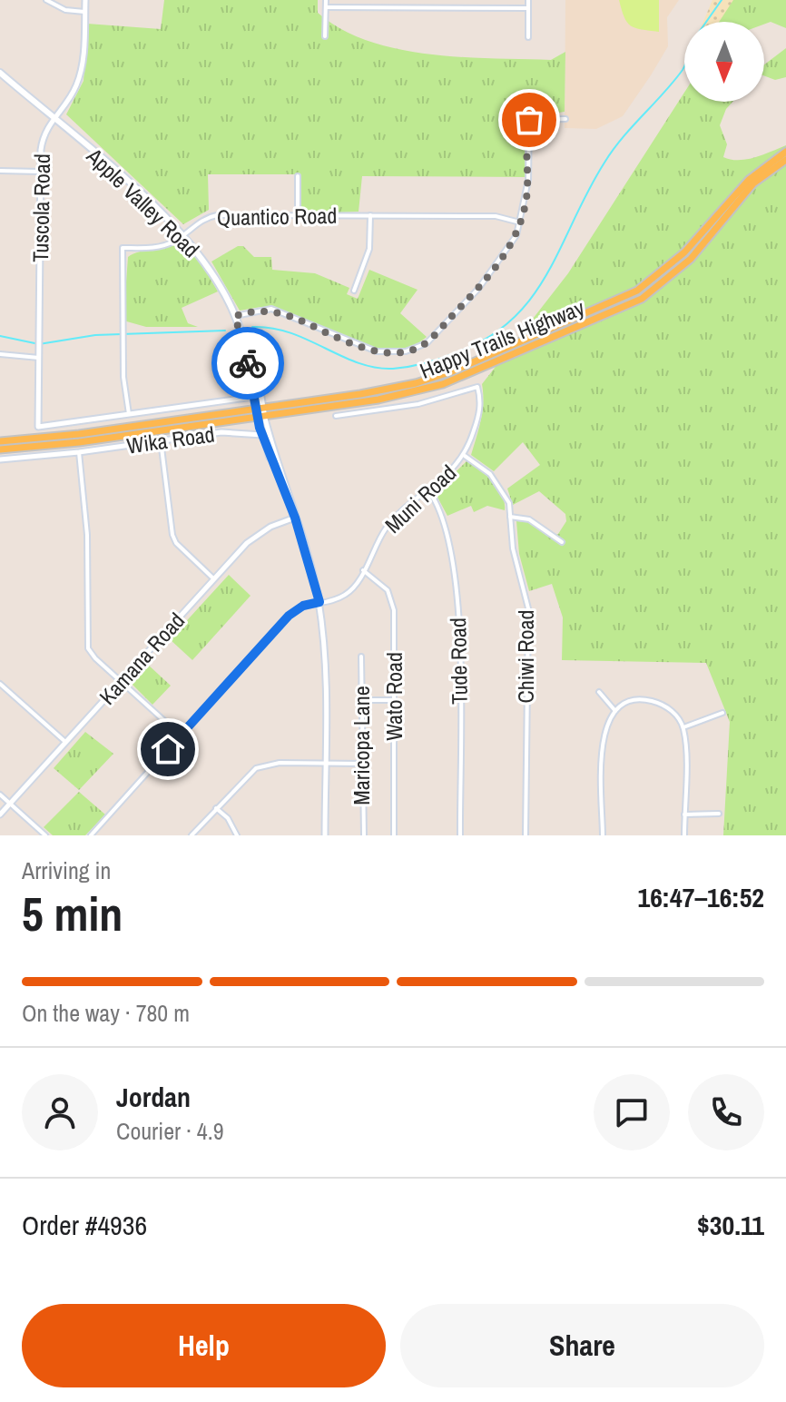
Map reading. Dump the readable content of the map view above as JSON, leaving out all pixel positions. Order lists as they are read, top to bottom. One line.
{"streets":{"main road":["Apple Valley Road","Happy Trails Highway"],"street":["Tuscola Road","Quantico Road","Wika Road","Muni Road","Chiwi Road","Kamana Road","Tude Road","Wato Road","Maricopa Lane"]},"crossings":[["Apple Valley Road","Tuscola Road"],["Apple Valley Road","Quantico Road"],["Apple Valley Road","Happy Trails Highway"],["Apple Valley Road","Wika Road"],["Apple Valley Road","Muni Road"],["Apple Valley Road","Kamana Road"],["Tuscola Road","Quantico Road"],["Muni Road","Chiwi Road"],["Muni Road","Tude Road"],["Muni Road","Wato Road"]],"north":"bottom","page":{"heading":["5 min","Arriving in","16:47–16:52"],"panel":["Jordan","Courier · 4.9","Order #4936","$30.11"],"bar":"On the way · 780 m","buttons":["Help","Share"]}}
